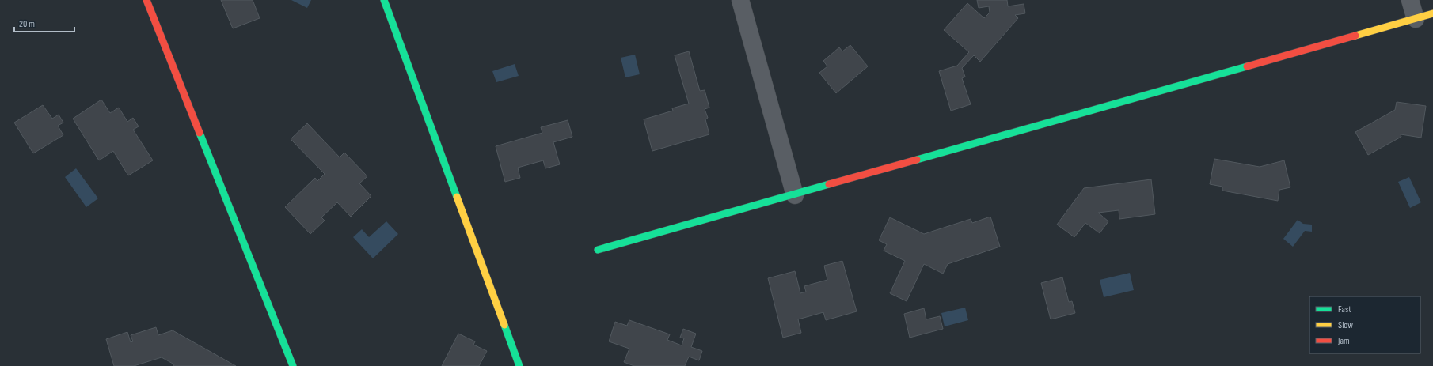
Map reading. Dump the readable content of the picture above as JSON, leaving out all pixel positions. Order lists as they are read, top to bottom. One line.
{"legend":["Fast","Slow","Jam"],"scale_bar":"20 m"}
